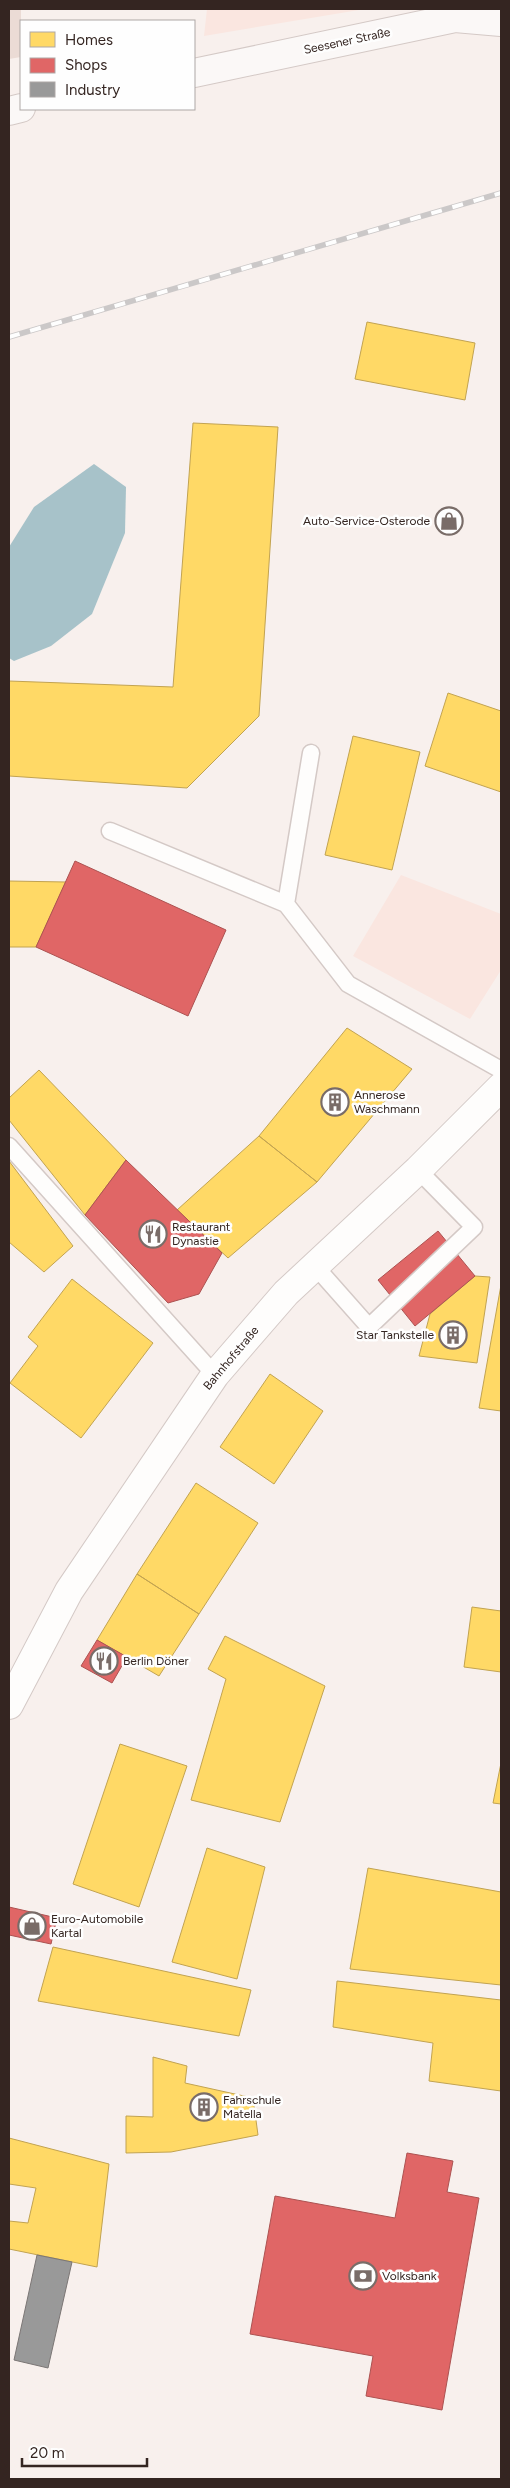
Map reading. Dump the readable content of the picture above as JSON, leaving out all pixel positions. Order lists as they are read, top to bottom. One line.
{"streets":{"street":["Seesener Straße","Bahnhofstraße"]},"places":{"shop":["Auto-Service-Osterode","Euro-Automobile Kartal"],"building":["Annerose Waschmann","Star Tankstelle","Fahrschule Matella"],"restaurant":["Restaurant Dynastie","Berlin Döner"],"bank":["Volksbank"]},"legend":["Homes","Shops","Industry"],"scale_bar":"20 m"}
